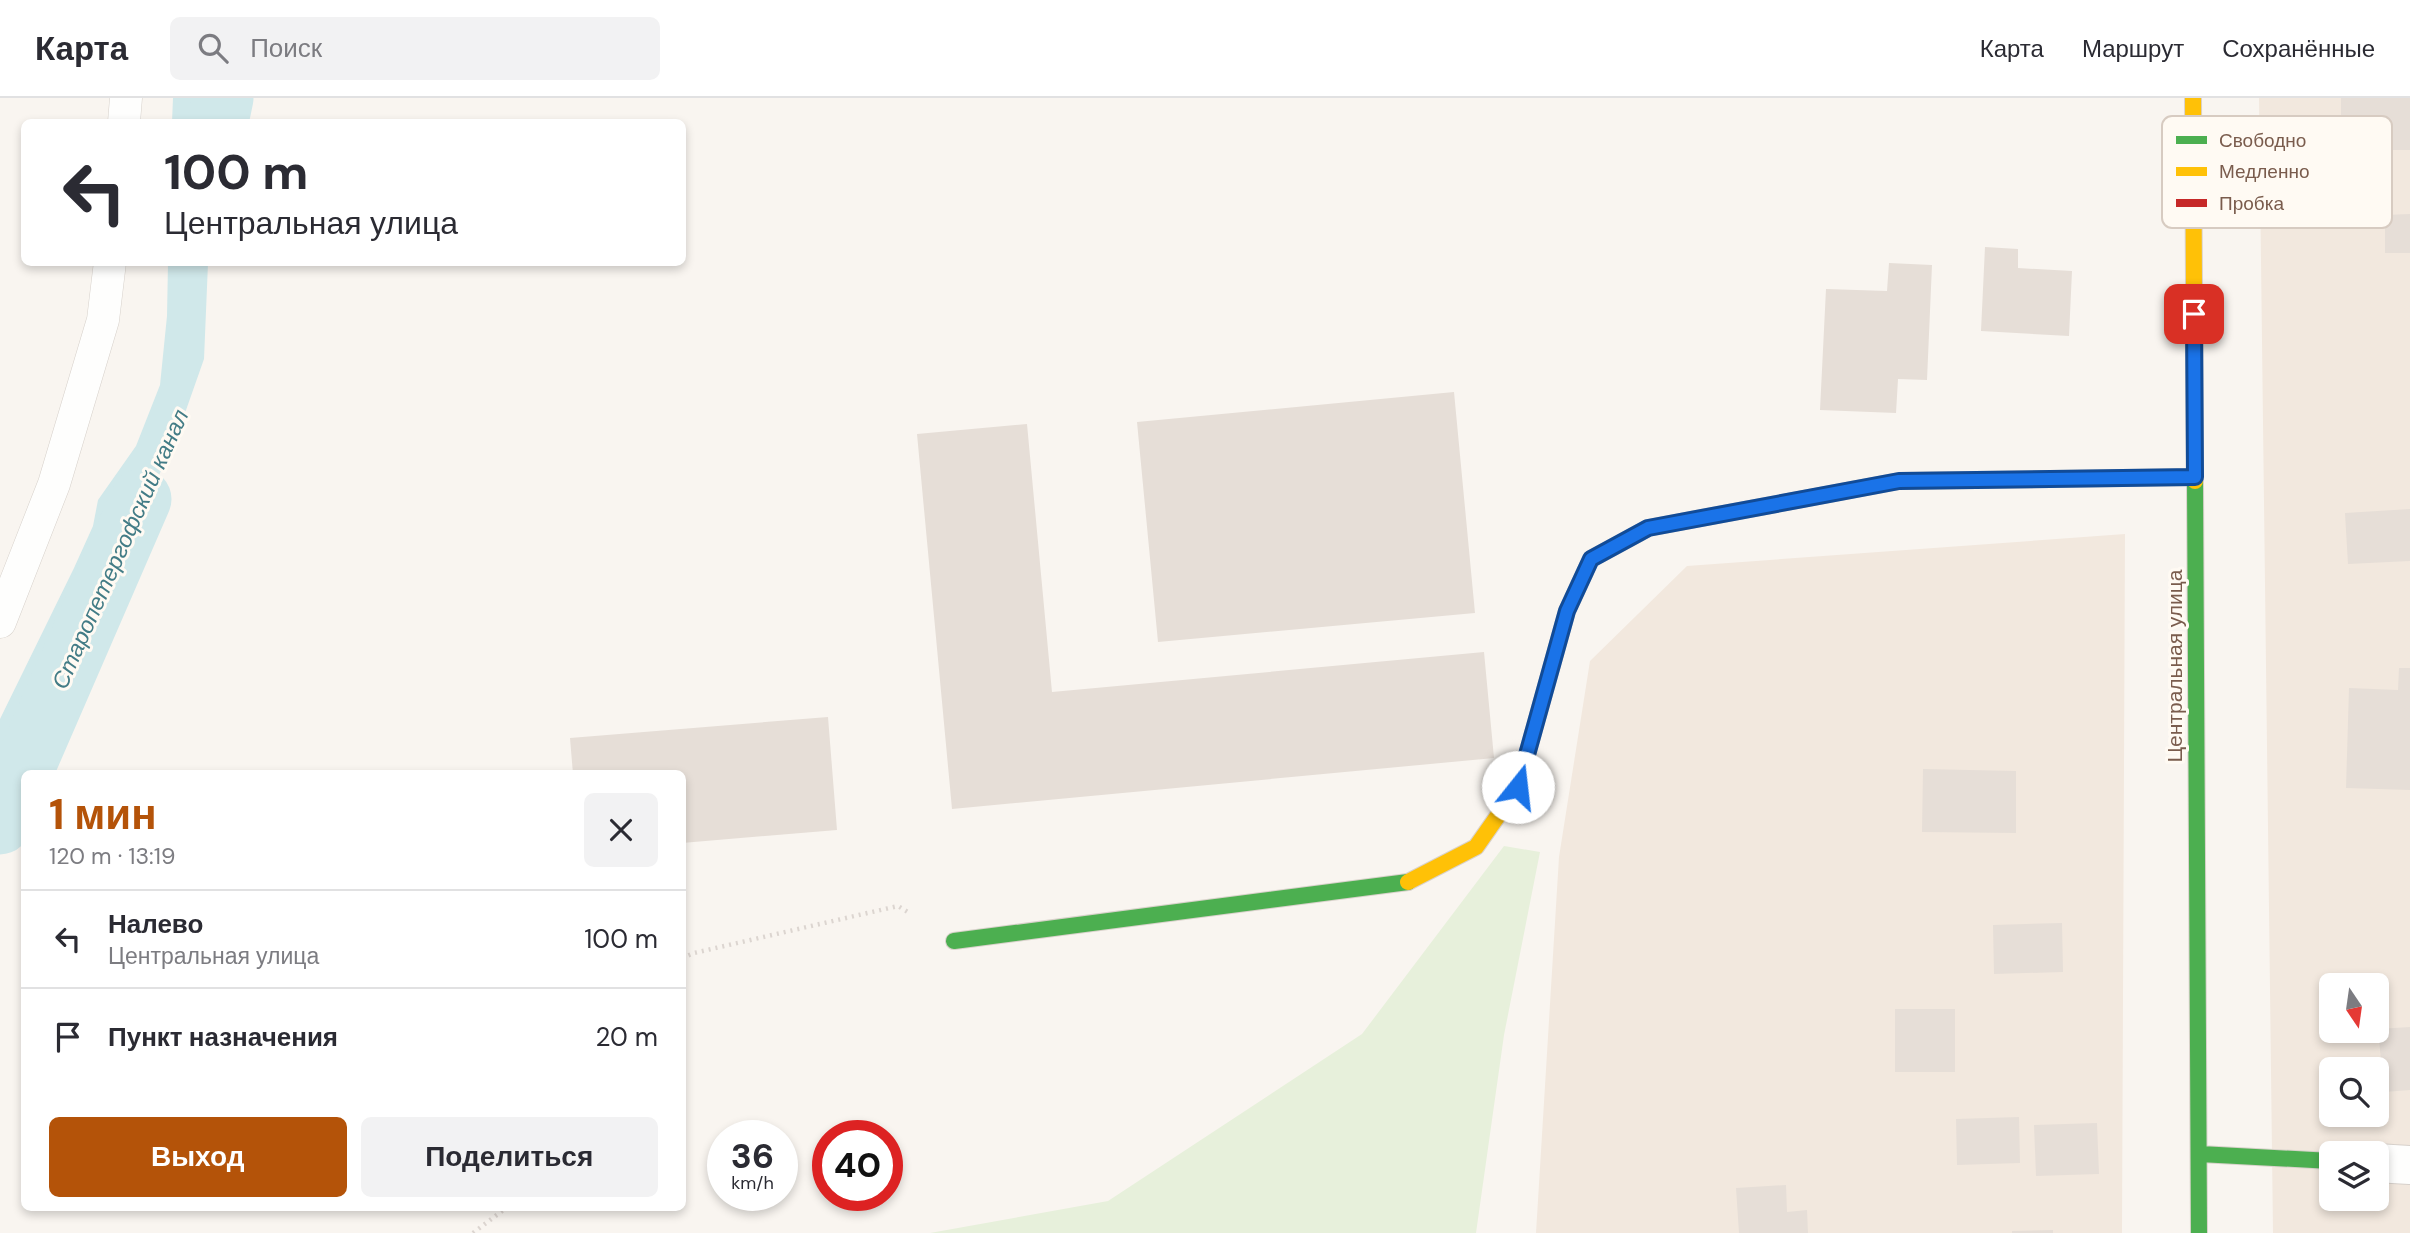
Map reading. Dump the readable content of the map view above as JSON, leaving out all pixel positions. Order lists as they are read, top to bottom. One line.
{"streets":{"street":["Центральная улица"]},"water":["Старопетергофский канал"],"legend":["Свободно","Медленно","Пробка"],"north":"bottom","page":{"header":"Карта","search":"Поиск","nav":["Карта","Маршрут","Сохранённые"],"turn":["100 m","Центральная улица"],"heading":["1 мин","120 m · 13:19"],"list":[{"name":"Налево","note":"Центральная улица","value":"100 m"},{"name":"Пункт назначения","value":"20 m"}],"buttons":["Выход","Поделиться"],"speed":"36 km/h","limit":"40"}}
